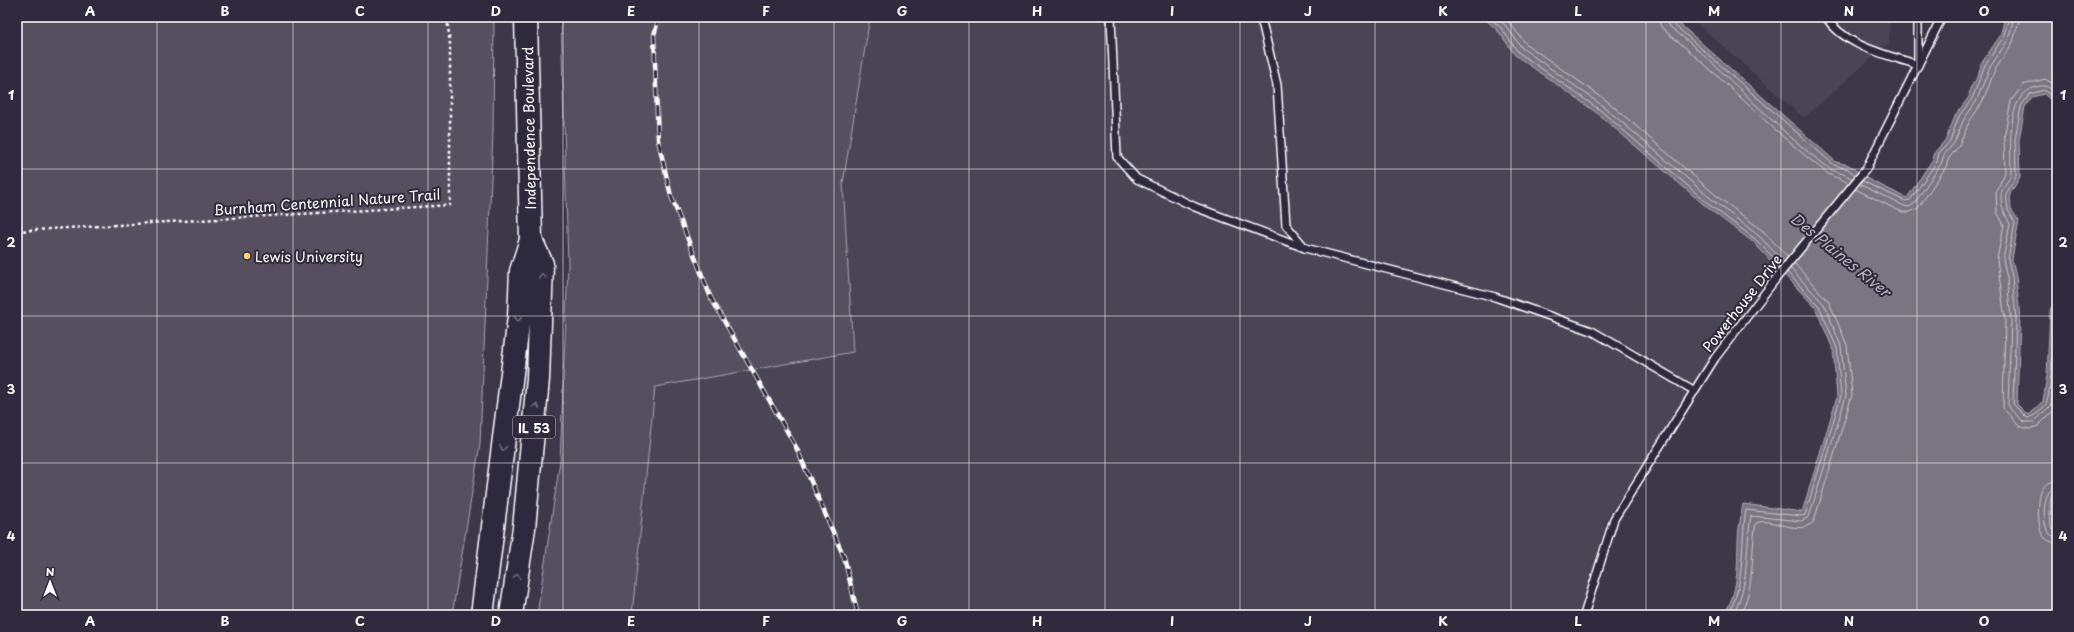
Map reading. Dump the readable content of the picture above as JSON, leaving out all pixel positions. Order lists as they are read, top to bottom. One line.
{"streets":{"main road":["Independence Boulevard","IL 53"],"lane":["Powerhouse Drive"],"path":["Burnham Centennial Nature Trail"]},"water":["Des Plaines River"],"places":["Lewis University"],"north":"top","grid":{"columns":["A","B","C","D","E","F","G","H","I","J","K","L","M","N","O"],"rows":["1","2","3","4"]}}
